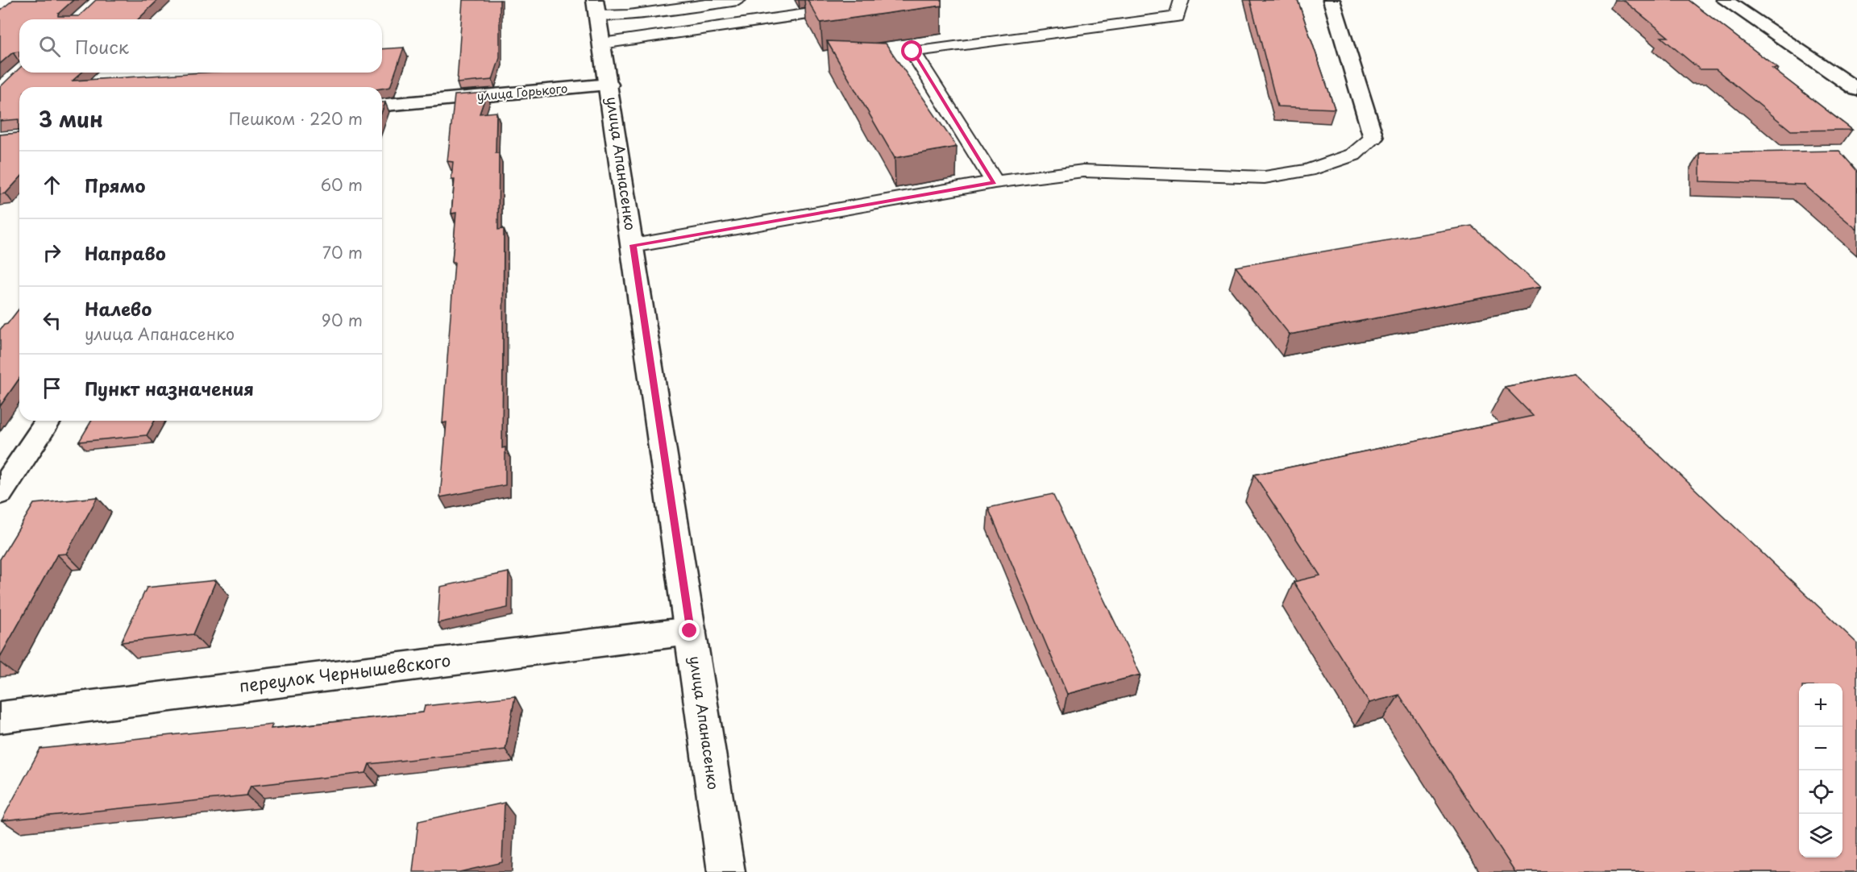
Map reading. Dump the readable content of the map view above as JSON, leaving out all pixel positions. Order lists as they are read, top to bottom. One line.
{"streets":{"street":["улица Горького","улица Апанасенко","переулок Чернышевского"]},"crossings":[["улица Горького","улица Апанасенко"],["улица Апанасенко","переулок Чернышевского"]],"page":{"search":"Поиск","heading":["3 мин","Пешком · 220 m"],"list":[["Прямо","60 m"],["Направо","70 m"],["Налево","улица Апанасенко","90 m"],"Пункт назначения"],"map_buttons":["+","−"]}}
